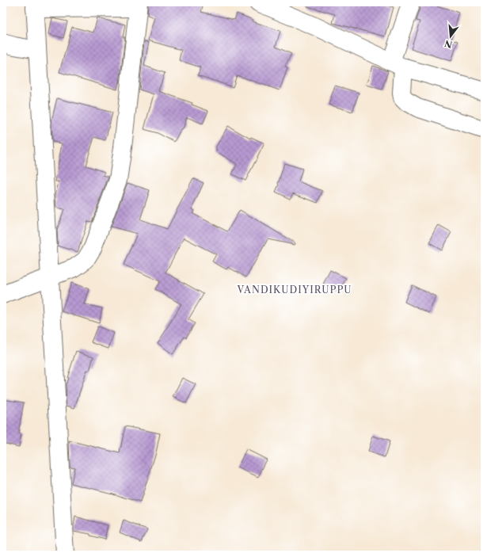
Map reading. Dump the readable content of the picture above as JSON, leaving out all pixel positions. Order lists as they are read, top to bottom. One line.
{"districts":["VANDIKUDIYIRUPPU"],"north":"bottom"}
